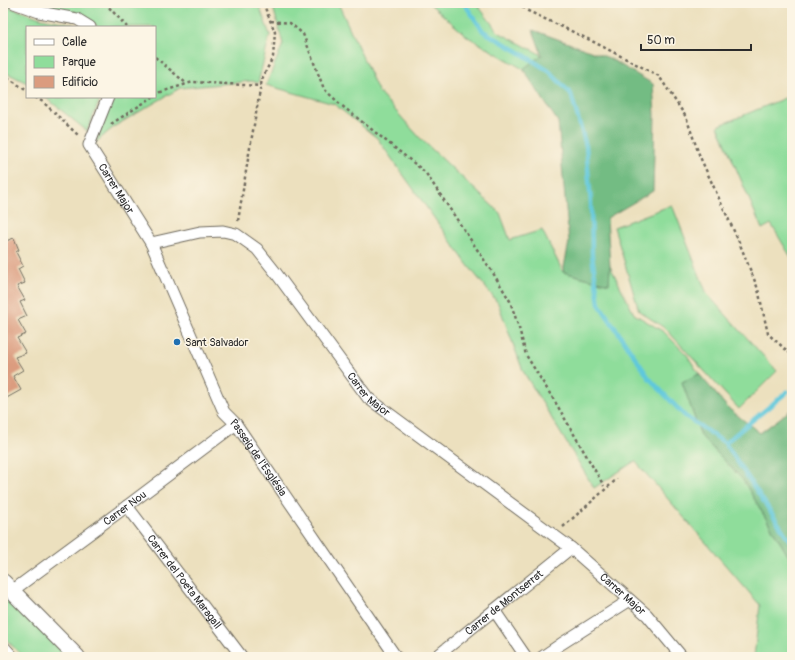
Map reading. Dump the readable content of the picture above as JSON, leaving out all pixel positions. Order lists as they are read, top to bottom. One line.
{"streets":{"street":["Carrer Major","Passeig de l'Església","Carrer Nou","Carrer del Poeta Maragall","Carrer de Montserrat"]},"crossings":[["Carrer Major","Passeig de l'Església"],["Carrer Major","Carrer de Montserrat"],["Passeig de l'Església","Carrer Nou"],["Carrer Nou","Carrer del Poeta Maragall"]],"places":["Sant Salvador"],"legend":["Calle","Parque","Edificio"],"scale_bar":"50 m"}
